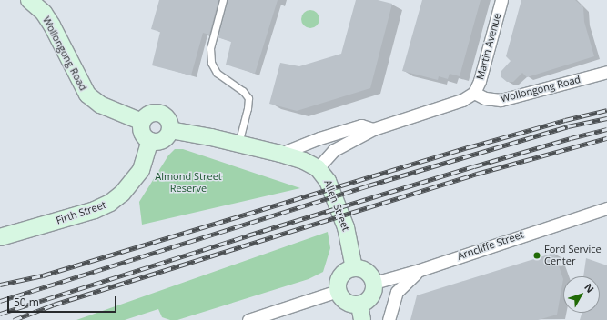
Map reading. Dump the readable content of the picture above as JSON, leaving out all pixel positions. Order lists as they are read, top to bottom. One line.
{"streets":{"street":["Martin Avenue","Wollongong Road","Allen Street","Firth Street","Arncliffe Street"]},"crossings":[["Martin Avenue","Wollongong Road"],["Wollongong Road","Firth Street"],["Allen Street","Arncliffe Street"]],"parks":["Almond Street Reserve"],"places":["Ford Service Center"],"scale_bar":"50 m","north":"top right"}
